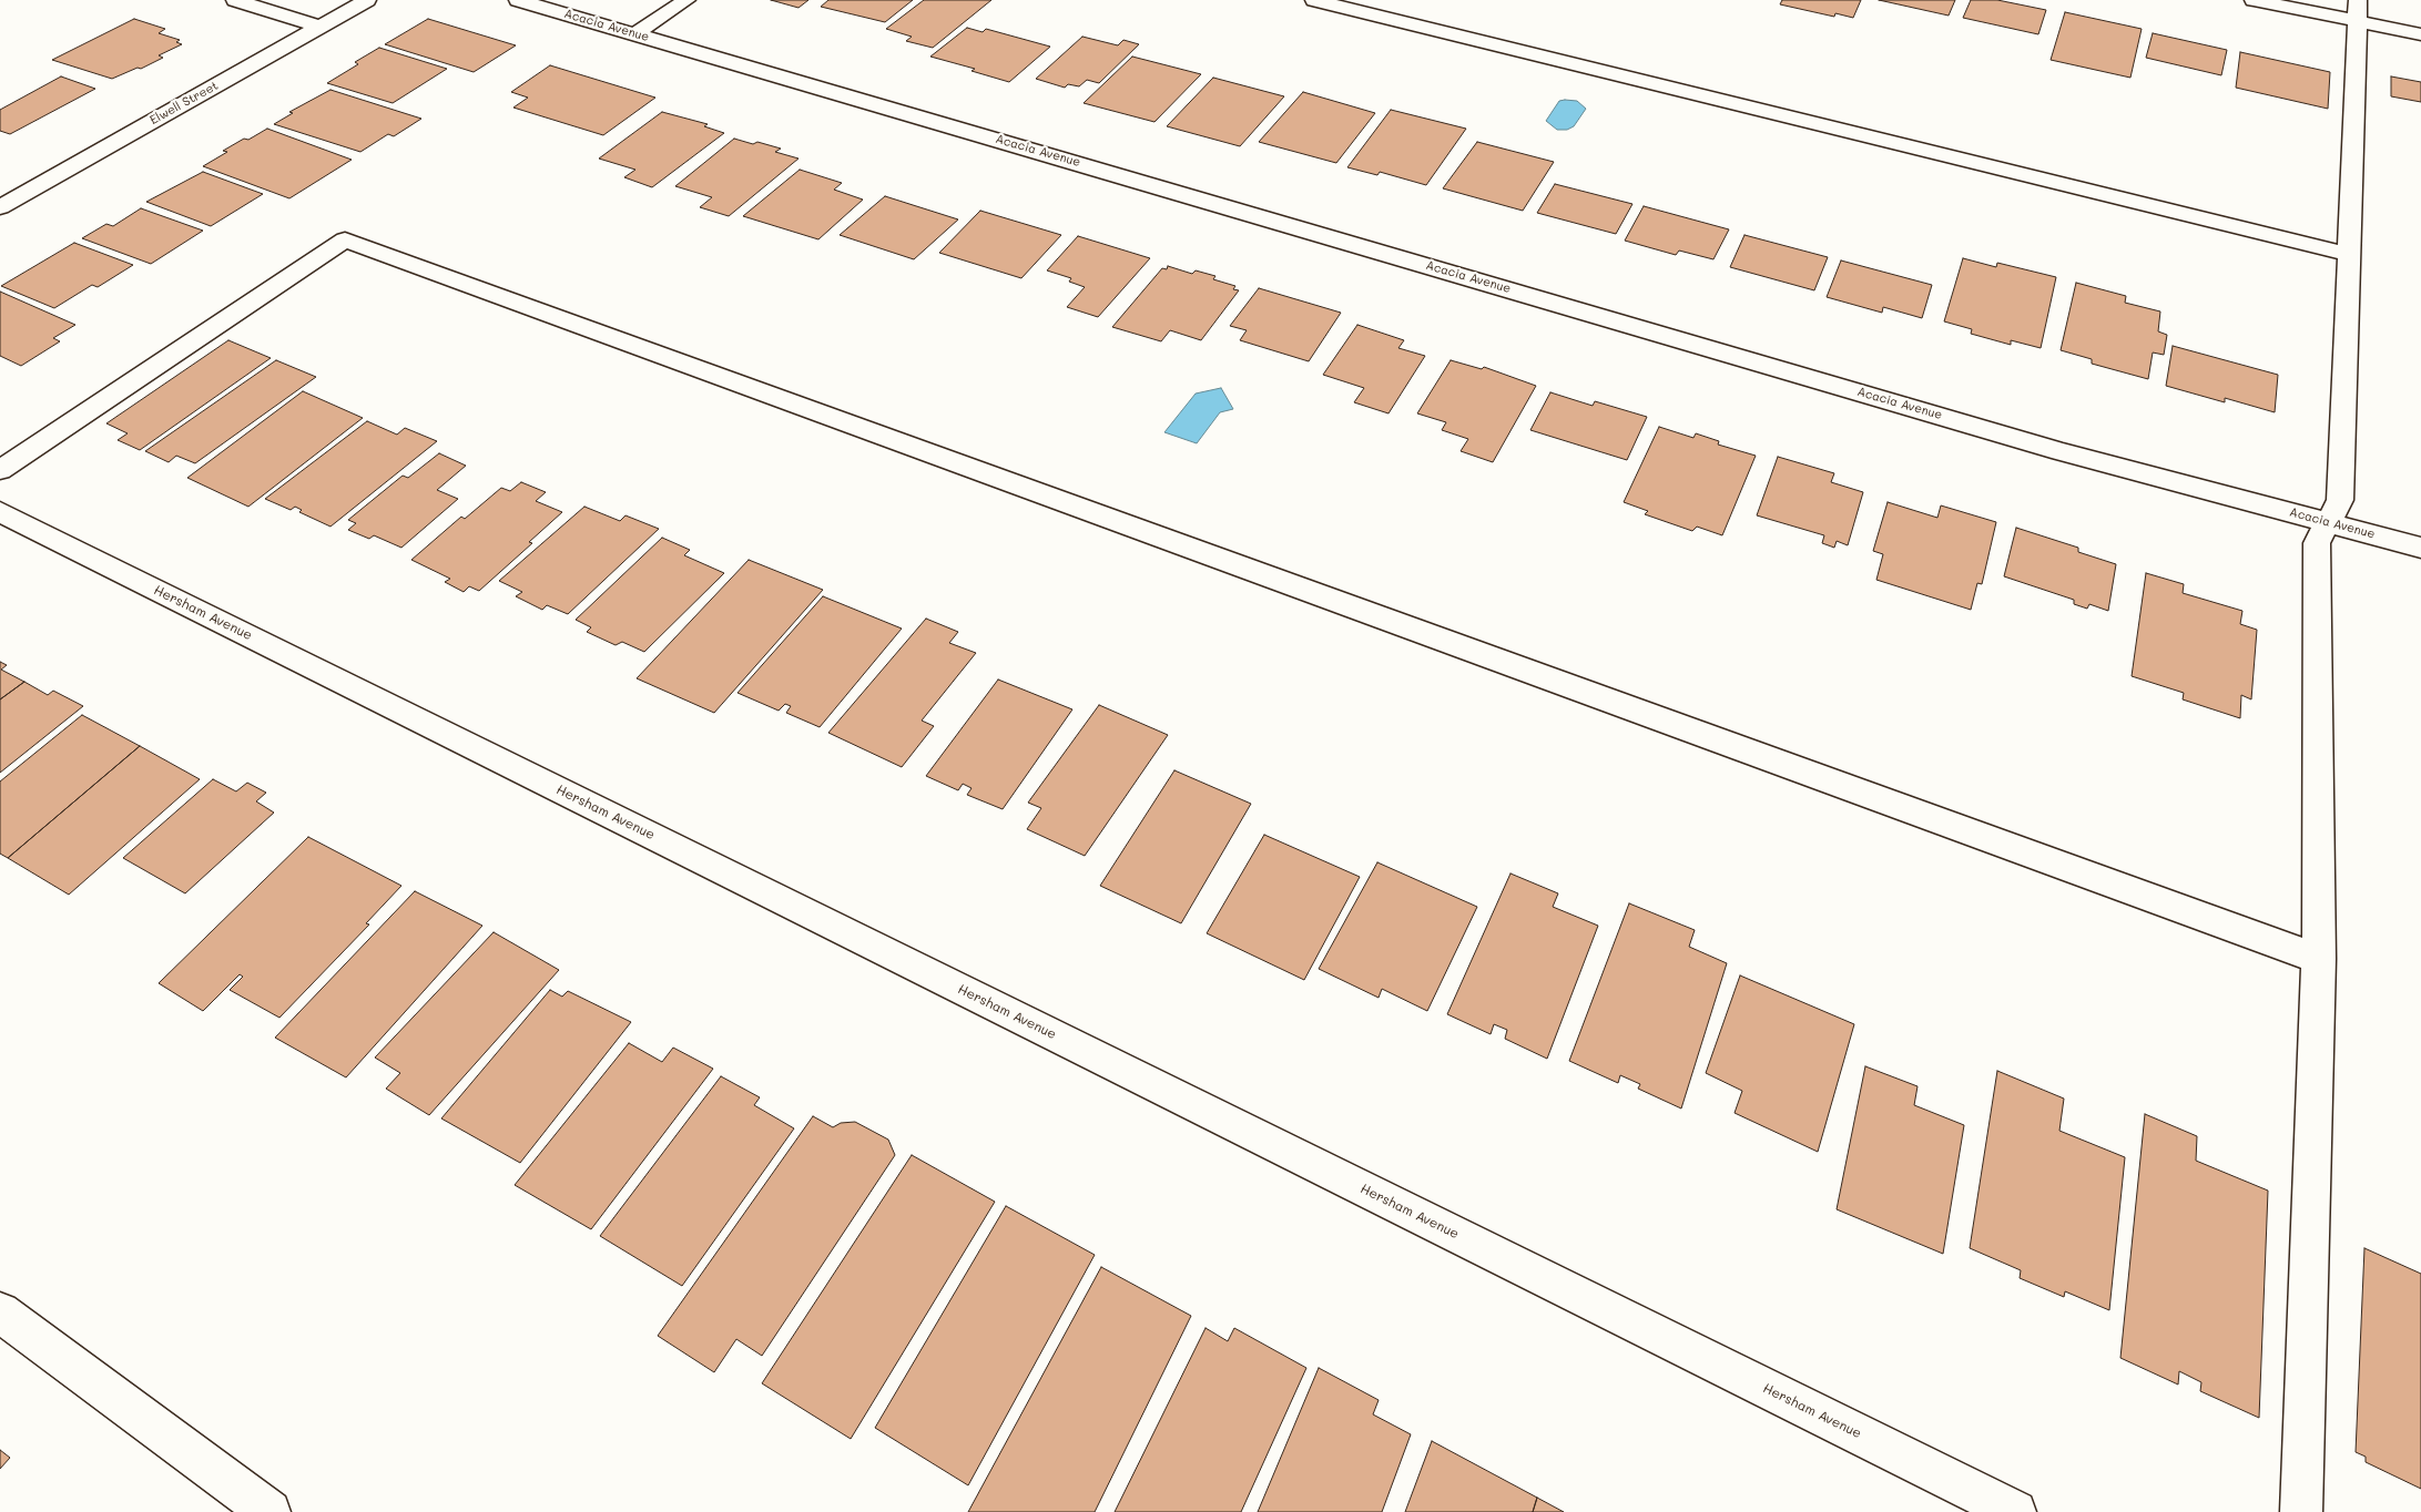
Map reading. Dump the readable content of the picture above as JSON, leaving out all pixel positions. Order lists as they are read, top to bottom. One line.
{"streets":{"street":["Acacia Avenue","Elwell Street","Hersham Avenue"]}}
